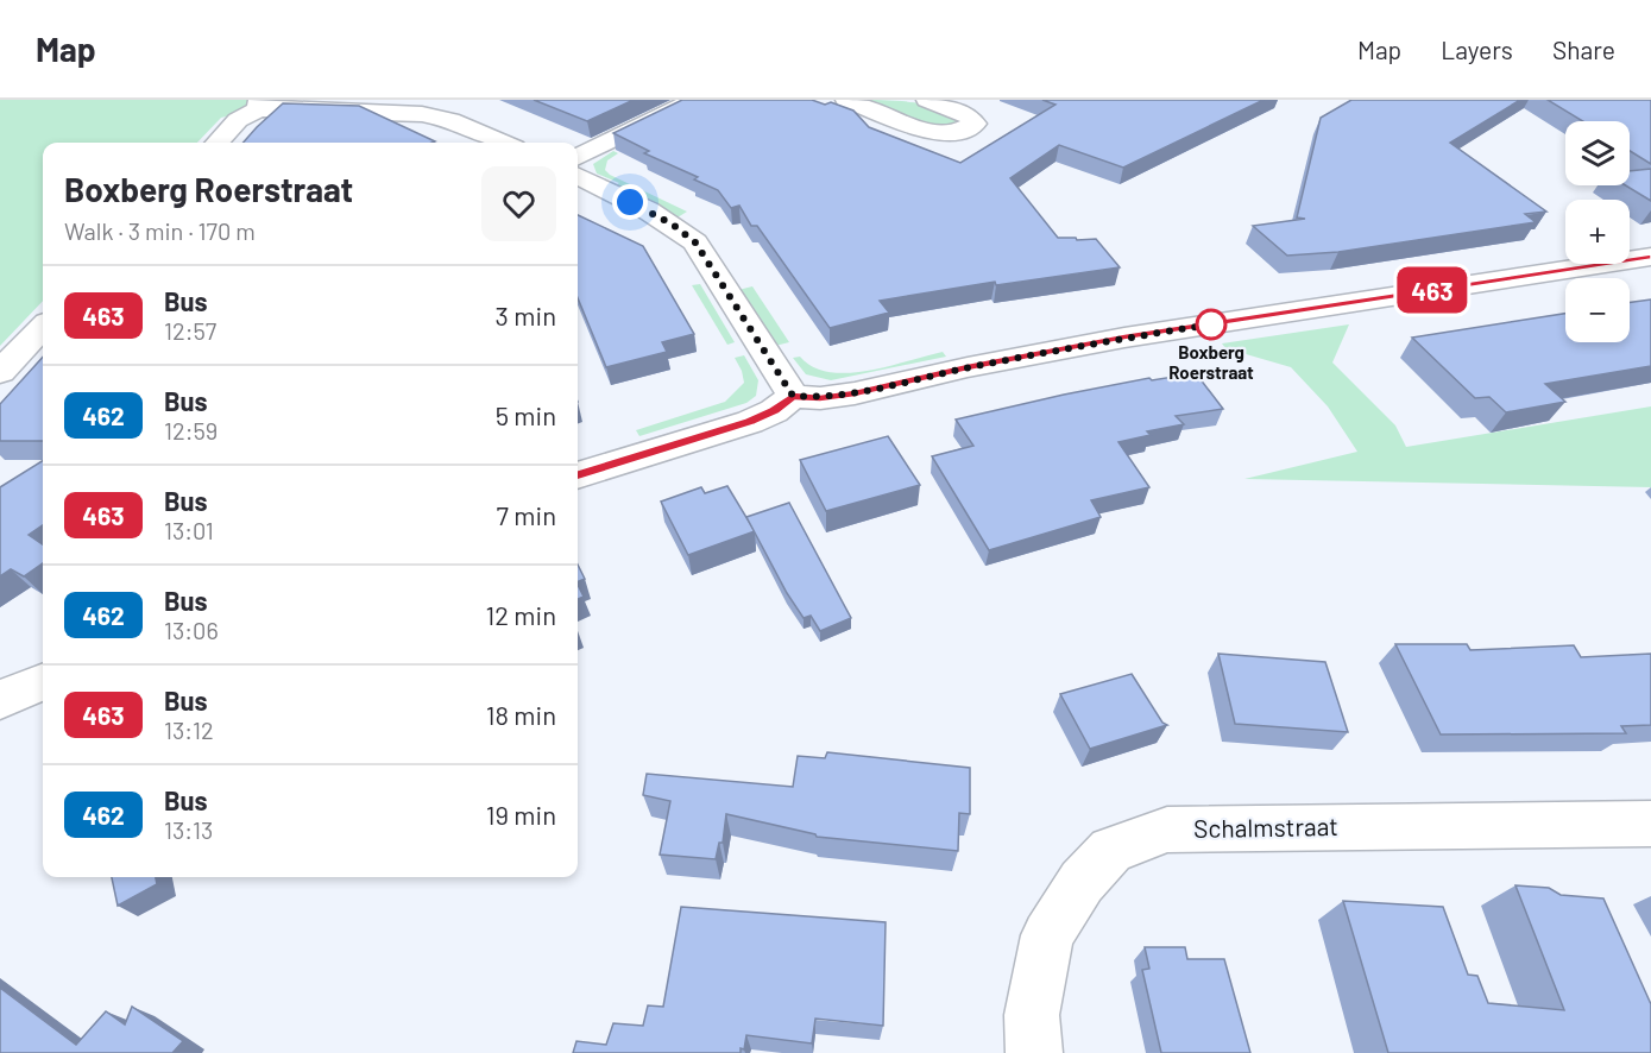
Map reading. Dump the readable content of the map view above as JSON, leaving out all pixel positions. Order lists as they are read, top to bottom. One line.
{"streets":{"street":["Schalmstraat"]},"places":["Boxberg Roerstraat"],"lines":["bus line 463"],"page":{"header":"Map","nav":["Map","Layers","Share"],"on_map":"463","map_buttons":["+","−"],"heading":["Boxberg Roerstraat","Walk · 3 min · 170 m"],"list":[{"mark":"463","name":"Bus","note":"12:57","value":"3 min"},{"mark":"462","name":"Bus","note":"12:59","value":"5 min"},{"mark":"463","name":"Bus","note":"13:01","value":"7 min"},{"mark":"462","name":"Bus","note":"13:06","value":"12 min"},{"mark":"463","name":"Bus","note":"13:12","value":"18 min"},{"mark":"462","name":"Bus","note":"13:13","value":"19 min"}]}}
